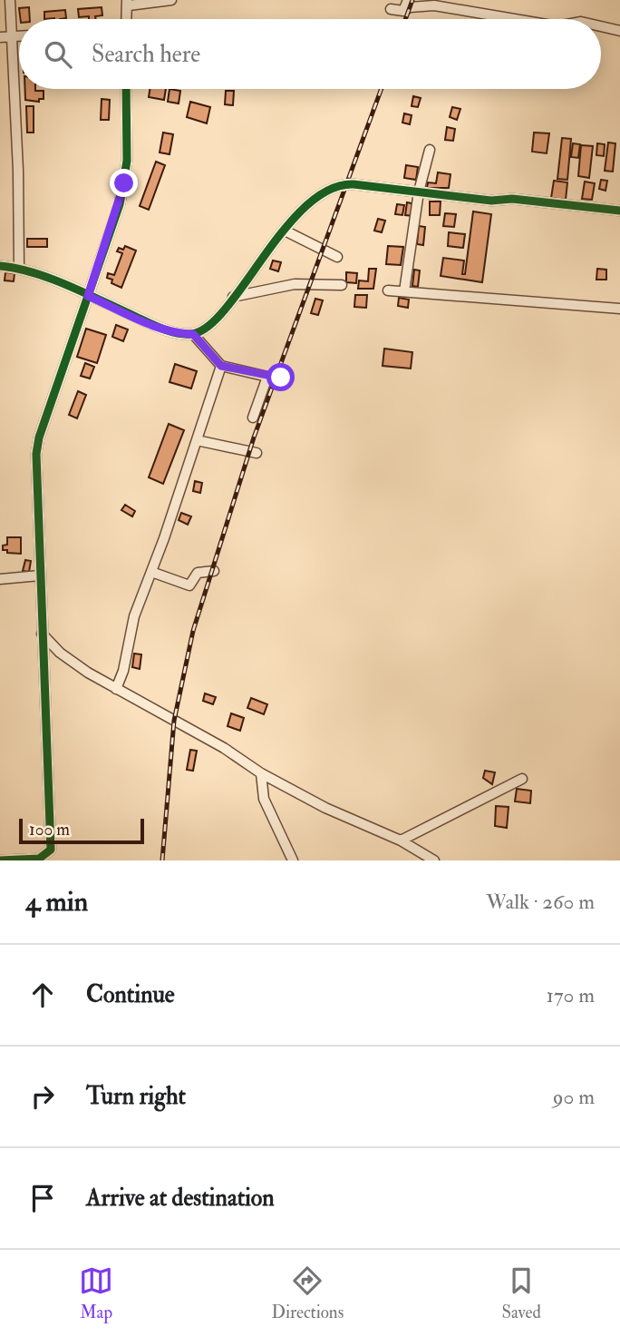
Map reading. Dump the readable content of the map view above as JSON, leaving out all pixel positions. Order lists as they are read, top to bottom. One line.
{"scale_bar":"100 m","page":{"search":"Search here","scale":"100 m","heading":["4 min","Walk · 260 m"],"list":[["Continue","170 m"],["Turn right","90 m"],"Arrive at destination"],"nav":["Map","Directions","Saved"]}}
